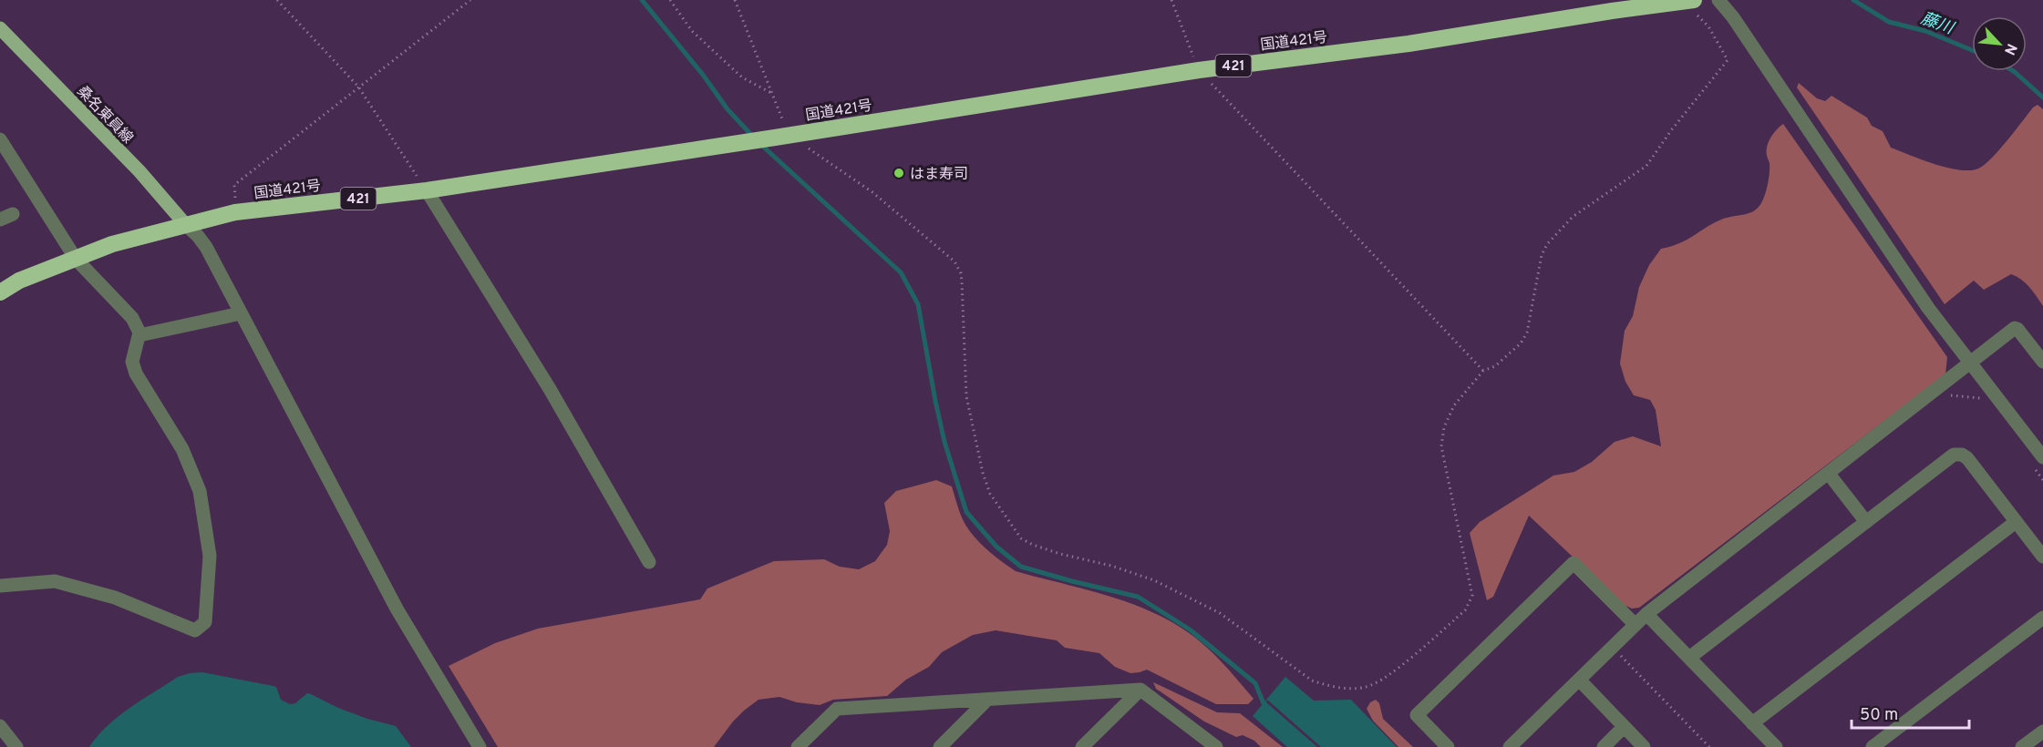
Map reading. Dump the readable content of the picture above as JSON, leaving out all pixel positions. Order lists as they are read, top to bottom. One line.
{"streets":{"highway":["国道421号","421"],"main road":["桑名東員線"]},"crossings":[["国道421号","桑名東員線"]],"water":["藤川"],"places":["はま寿司"],"scale_bar":"50 m","north":"bottom right"}
